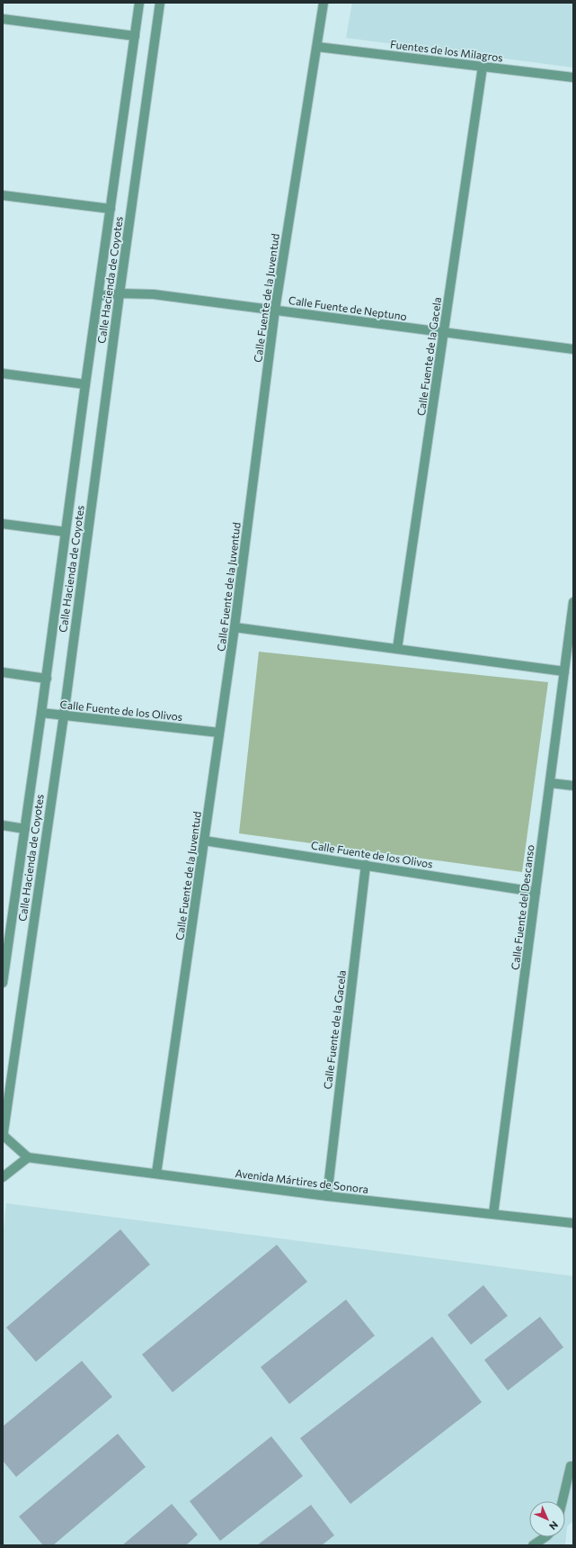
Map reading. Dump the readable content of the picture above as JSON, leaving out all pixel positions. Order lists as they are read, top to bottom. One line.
{"streets":{"street":["Fuentes de los Milagros","Calle Hacienda de Coyotes","Calle Fuente de la Juventud","Calle Fuente de Neptuno","Calle Fuente de la Gacela","Calle Fuente de los Olivos","Calle Fuente del Descanso","Avenida Mártires de Sonora"]},"crossings":[["Fuentes de los Milagros","Calle Fuente de la Juventud"],["Fuentes de los Milagros","Calle Fuente de la Gacela"],["Calle Hacienda de Coyotes","Calle Fuente de Neptuno"],["Calle Hacienda de Coyotes","Calle Fuente de los Olivos"],["Calle Fuente de la Juventud","Calle Fuente de Neptuno"],["Calle Fuente de la Juventud","Calle Fuente de los Olivos"],["Calle Fuente de la Juventud","Avenida Mártires de Sonora"],["Calle Fuente de Neptuno","Calle Fuente de la Gacela"],["Calle Fuente de la Gacela","Calle Fuente de los Olivos"],["Calle Fuente de la Gacela","Avenida Mártires de Sonora"],["Calle Fuente de los Olivos","Calle Fuente del Descanso"],["Calle Fuente del Descanso","Avenida Mártires de Sonora"]],"north":"bottom right"}
